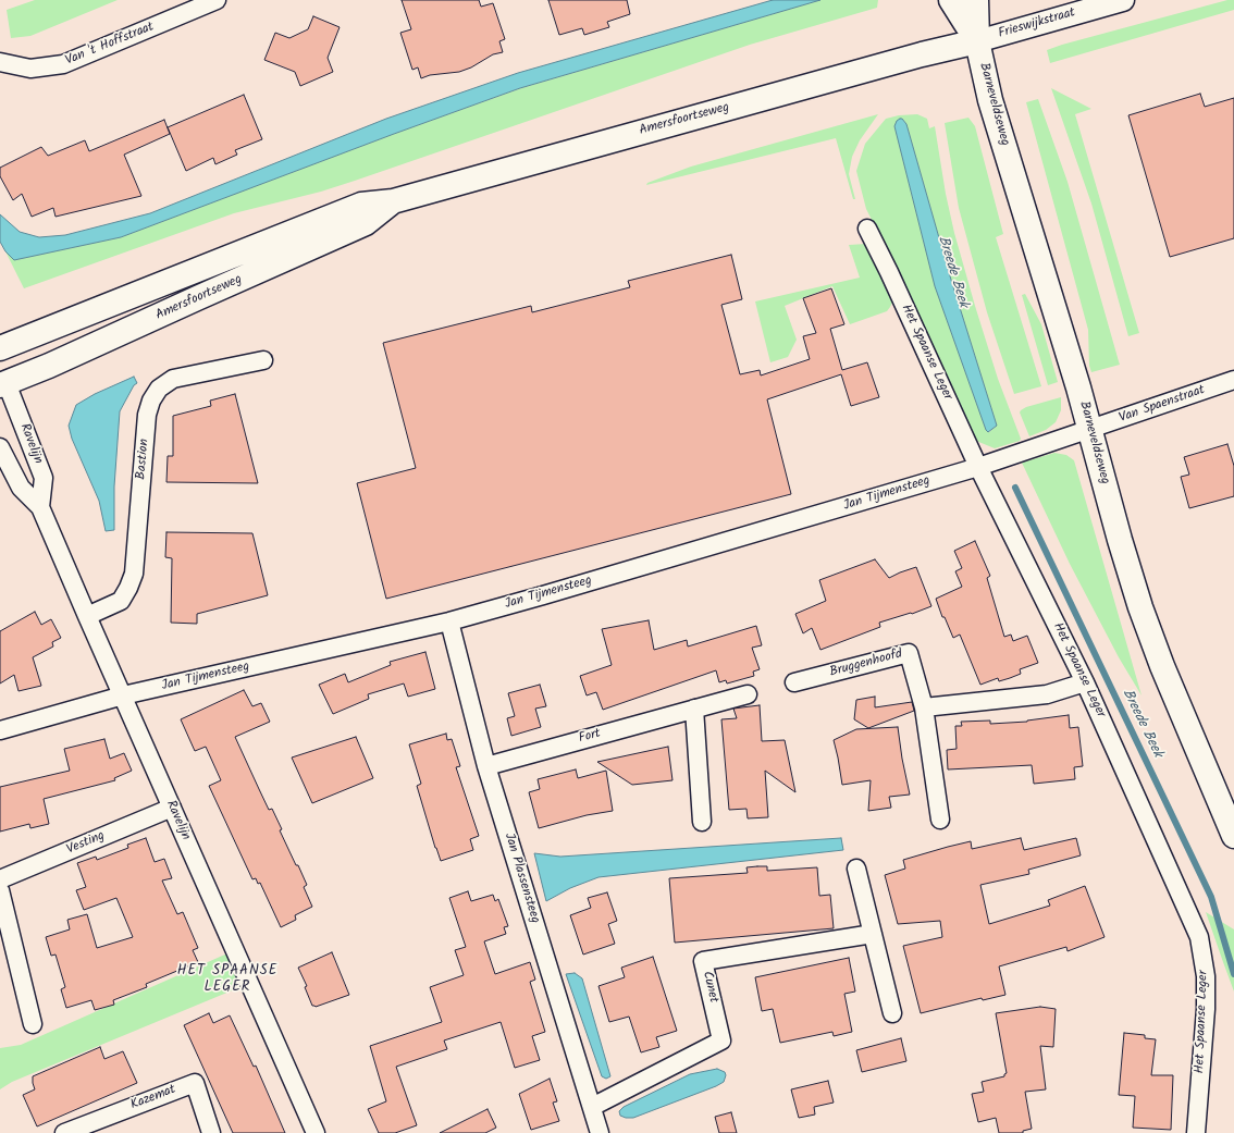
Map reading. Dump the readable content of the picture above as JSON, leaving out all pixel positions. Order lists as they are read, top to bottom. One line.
{"streets":{"main road":["Barneveldseweg","Amersfoortseweg"],"street":["Frieswijkstraat","Van 't Hoffstraat","Het Spaanse Leger","Van Spaenstraat","Ravelijn","Bastion","Jan Tijmensteeg","Bruggenhoofd","Fort","Vesting","Jan Plassensteeg","Cunet","Kazemat"]},"crossings":[["Frieswijkstraat","Barneveldseweg"],["Frieswijkstraat","Amersfoortseweg"],["Barneveldseweg","Amersfoortseweg"],["Barneveldseweg","Van Spaenstraat"],["Barneveldseweg","Jan Tijmensteeg"],["Amersfoortseweg","Ravelijn"],["Het Spaanse Leger","Jan Tijmensteeg"],["Van Spaenstraat","Jan Tijmensteeg"],["Ravelijn","Bastion"],["Ravelijn","Jan Tijmensteeg"],["Ravelijn","Vesting"],["Jan Tijmensteeg","Jan Plassensteeg"],["Fort","Jan Plassensteeg"],["Jan Plassensteeg","Cunet"]],"districts":["HET SPAANSE LEGER"],"water":["Breede Beek"]}
